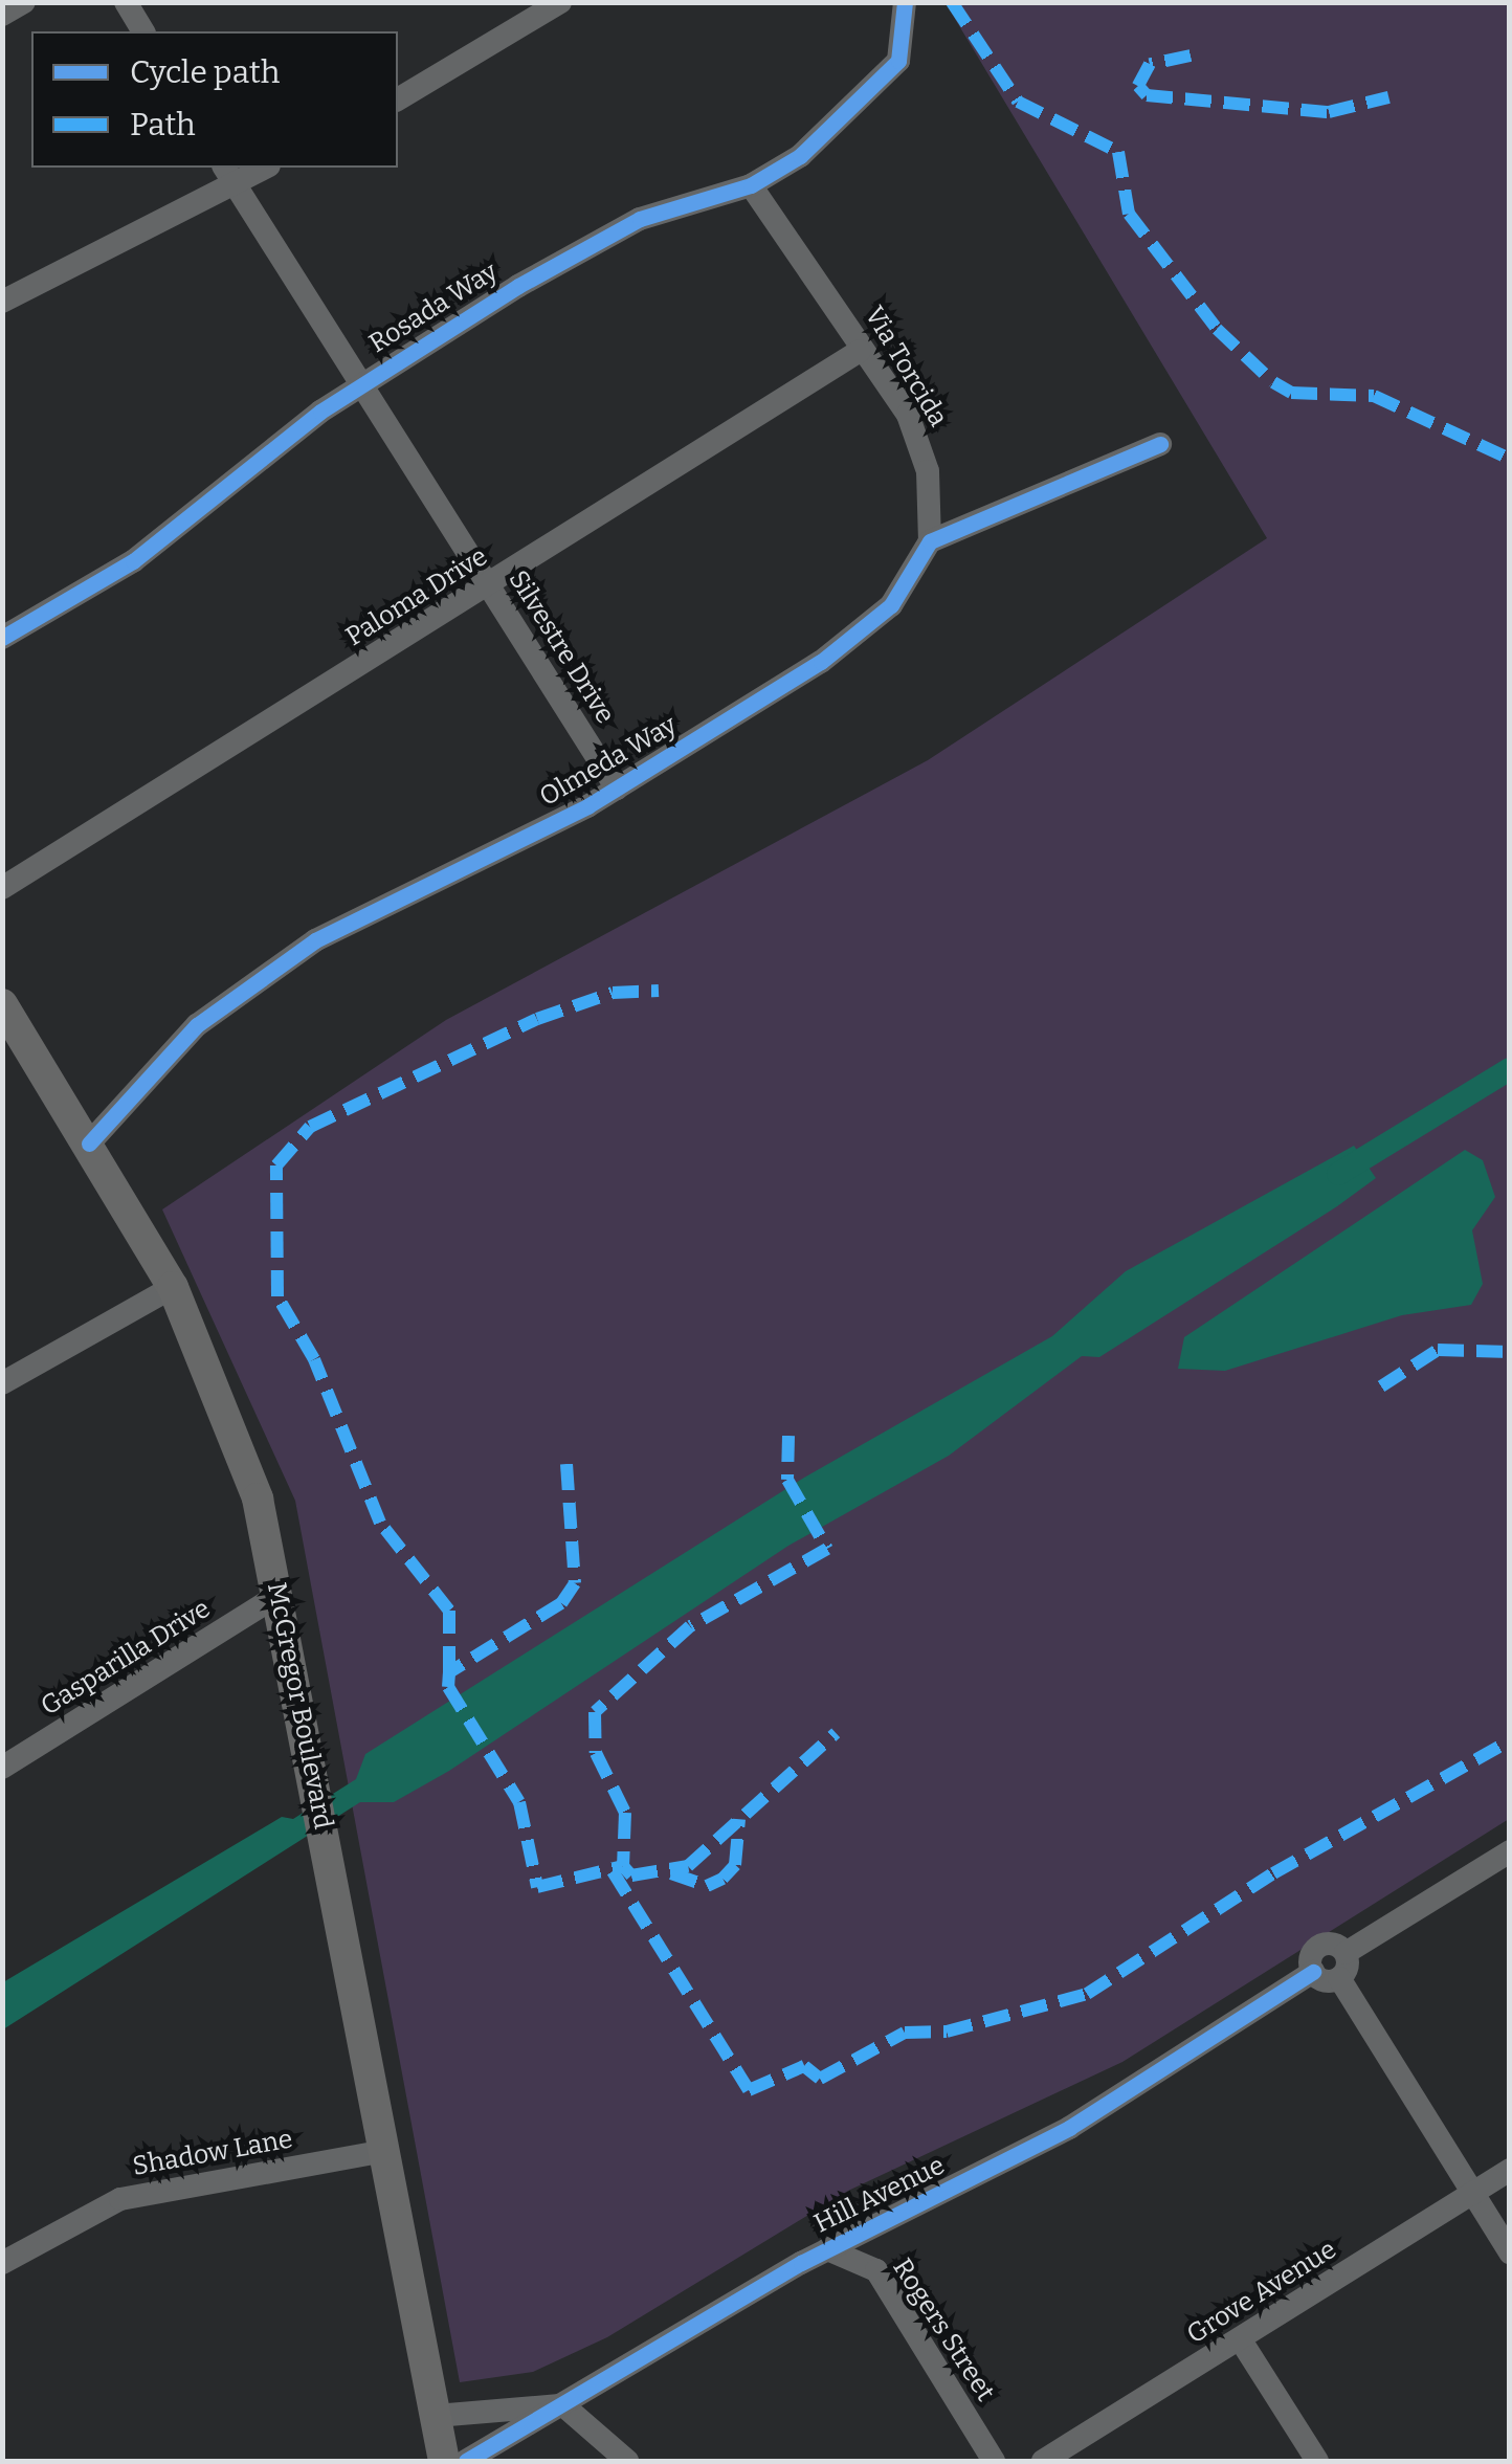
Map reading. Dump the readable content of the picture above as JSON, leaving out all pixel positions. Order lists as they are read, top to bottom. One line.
{"streets":{"main road":["McGregor Boulevard"],"street":["Rosada Way","Via Torcida","Paloma Drive","Silvestre Drive","Olmeda Way","Gasparilla Drive","Shadow Lane","Hill Avenue","Grove Avenue","Rogers Street"]},"crossings":[["Rosada Way","Via Torcida"],["Rosada Way","Silvestre Drive"],["Via Torcida","Paloma Drive"],["Via Torcida","Olmeda Way"],["Paloma Drive","Silvestre Drive"],["Silvestre Drive","Olmeda Way"],["Olmeda Way","McGregor Boulevard"],["Gasparilla Drive","McGregor Boulevard"],["McGregor Boulevard","Shadow Lane"],["McGregor Boulevard","Hill Avenue"],["Hill Avenue","Rogers Street"]],"legend":["Cycle path","Path"]}
